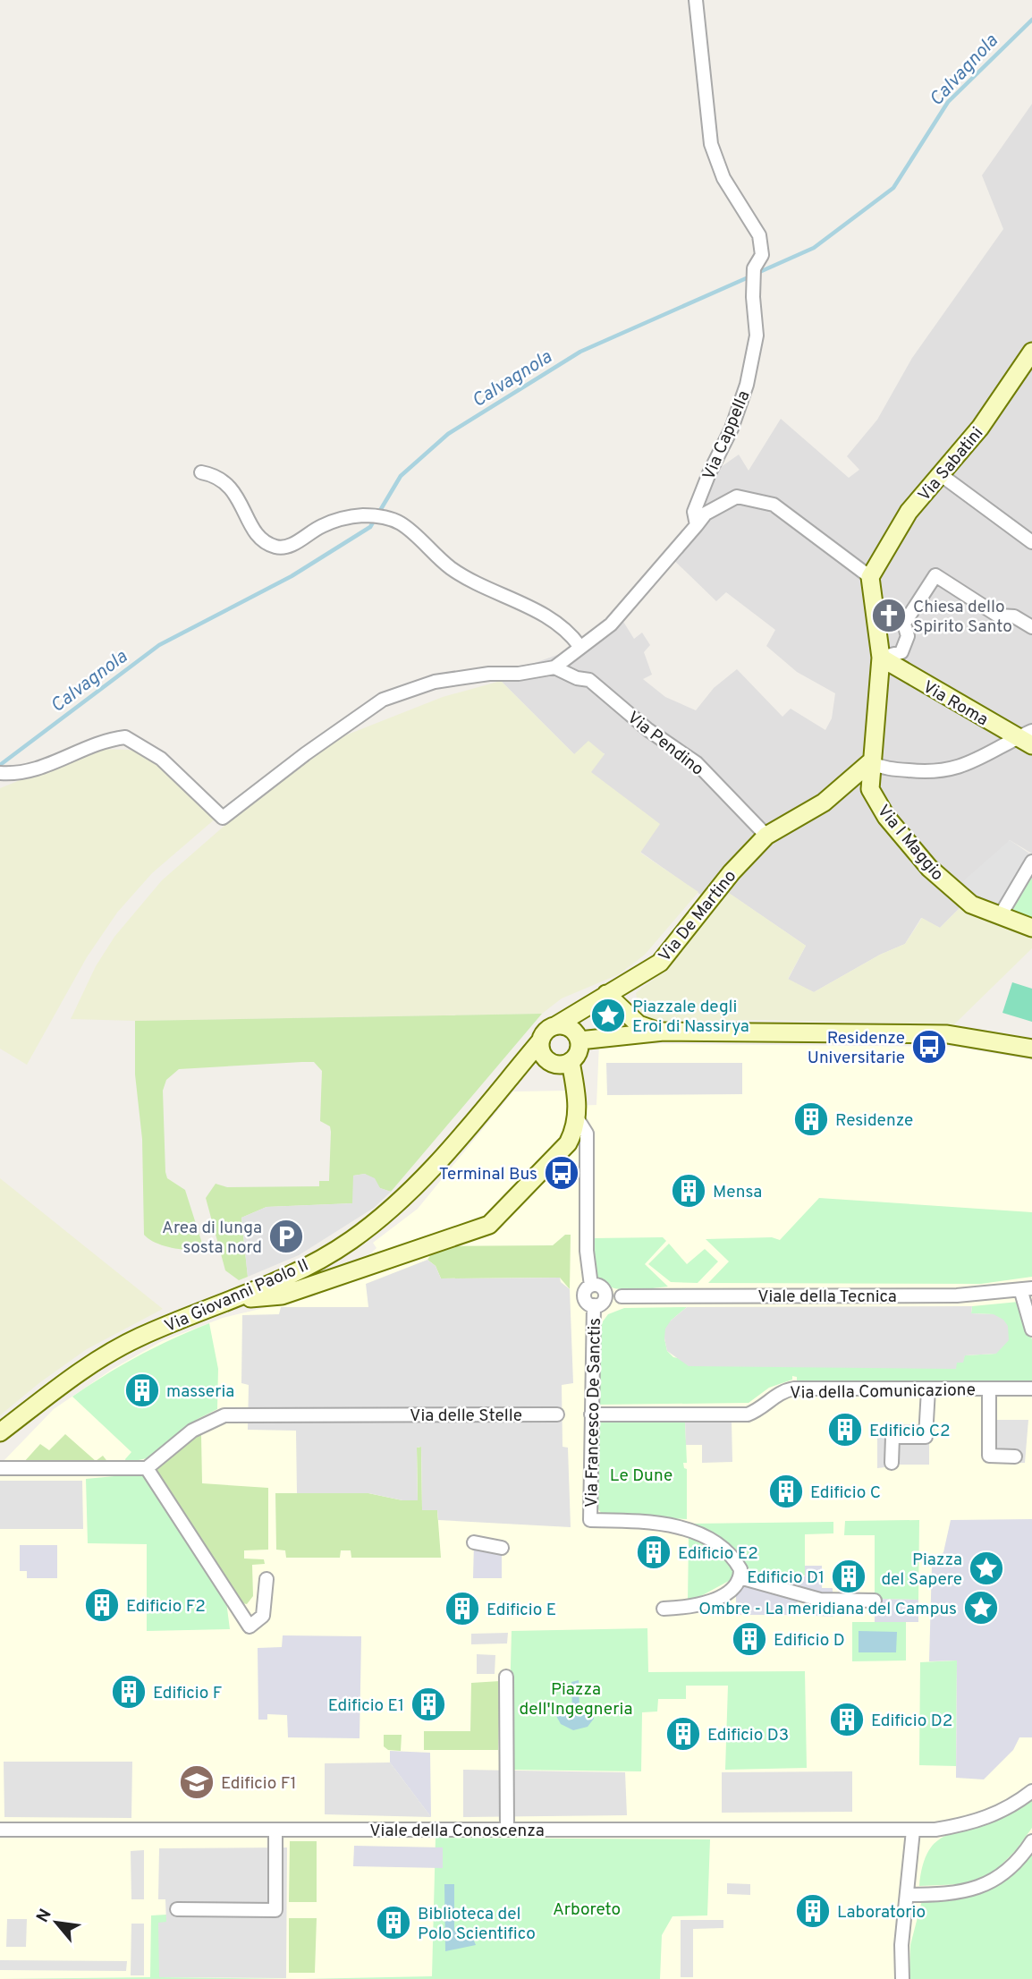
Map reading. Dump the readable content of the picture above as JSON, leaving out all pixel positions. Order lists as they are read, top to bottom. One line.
{"streets":{"street":["Via Cappella","Via Sabatini","Via Roma","Via Pendino","Via I Maggio","Via De Martino","Via Giovanni Paolo II","Viale della Tecnica","Via della Comunicazione","Via Francesco De Sanctis","Via delle Stelle","Viale della Conoscenza"]},"crossings":[["Via Cappella","Via Sabatini"],["Via Pendino","Via De Martino"],["Via I Maggio","Via De Martino"],["Via De Martino","Via Giovanni Paolo II"],["Viale della Tecnica","Via Francesco De Sanctis"],["Via della Comunicazione","Via Francesco De Sanctis"]],"water":["Calvagnola"],"parks":["Le Dune","Piazza dell'Ingegneria","Arboreto"],"places":{"church":["Chiesa dello Spirito Santo"],"place":["Piazzale degli Eroi di Nassirya","Piazza del Sapere","Ombre - La meridiana del Campus"],"bus stop":["Residenze Universitarie","Terminal Bus"],"building":["Residenze","Mensa","masseria","Edificio C2","Edificio C","Edificio E2","Edificio D1","Edificio F2","Edificio E","Edificio D","Edificio F","Edificio E1","Edificio D2","Edificio D3","Laboratorio","Biblioteca del Polo Scientifico"],"parking":["Area di lunga sosta nord"],"school or university":["Edificio F1"]},"north":"top left"}
